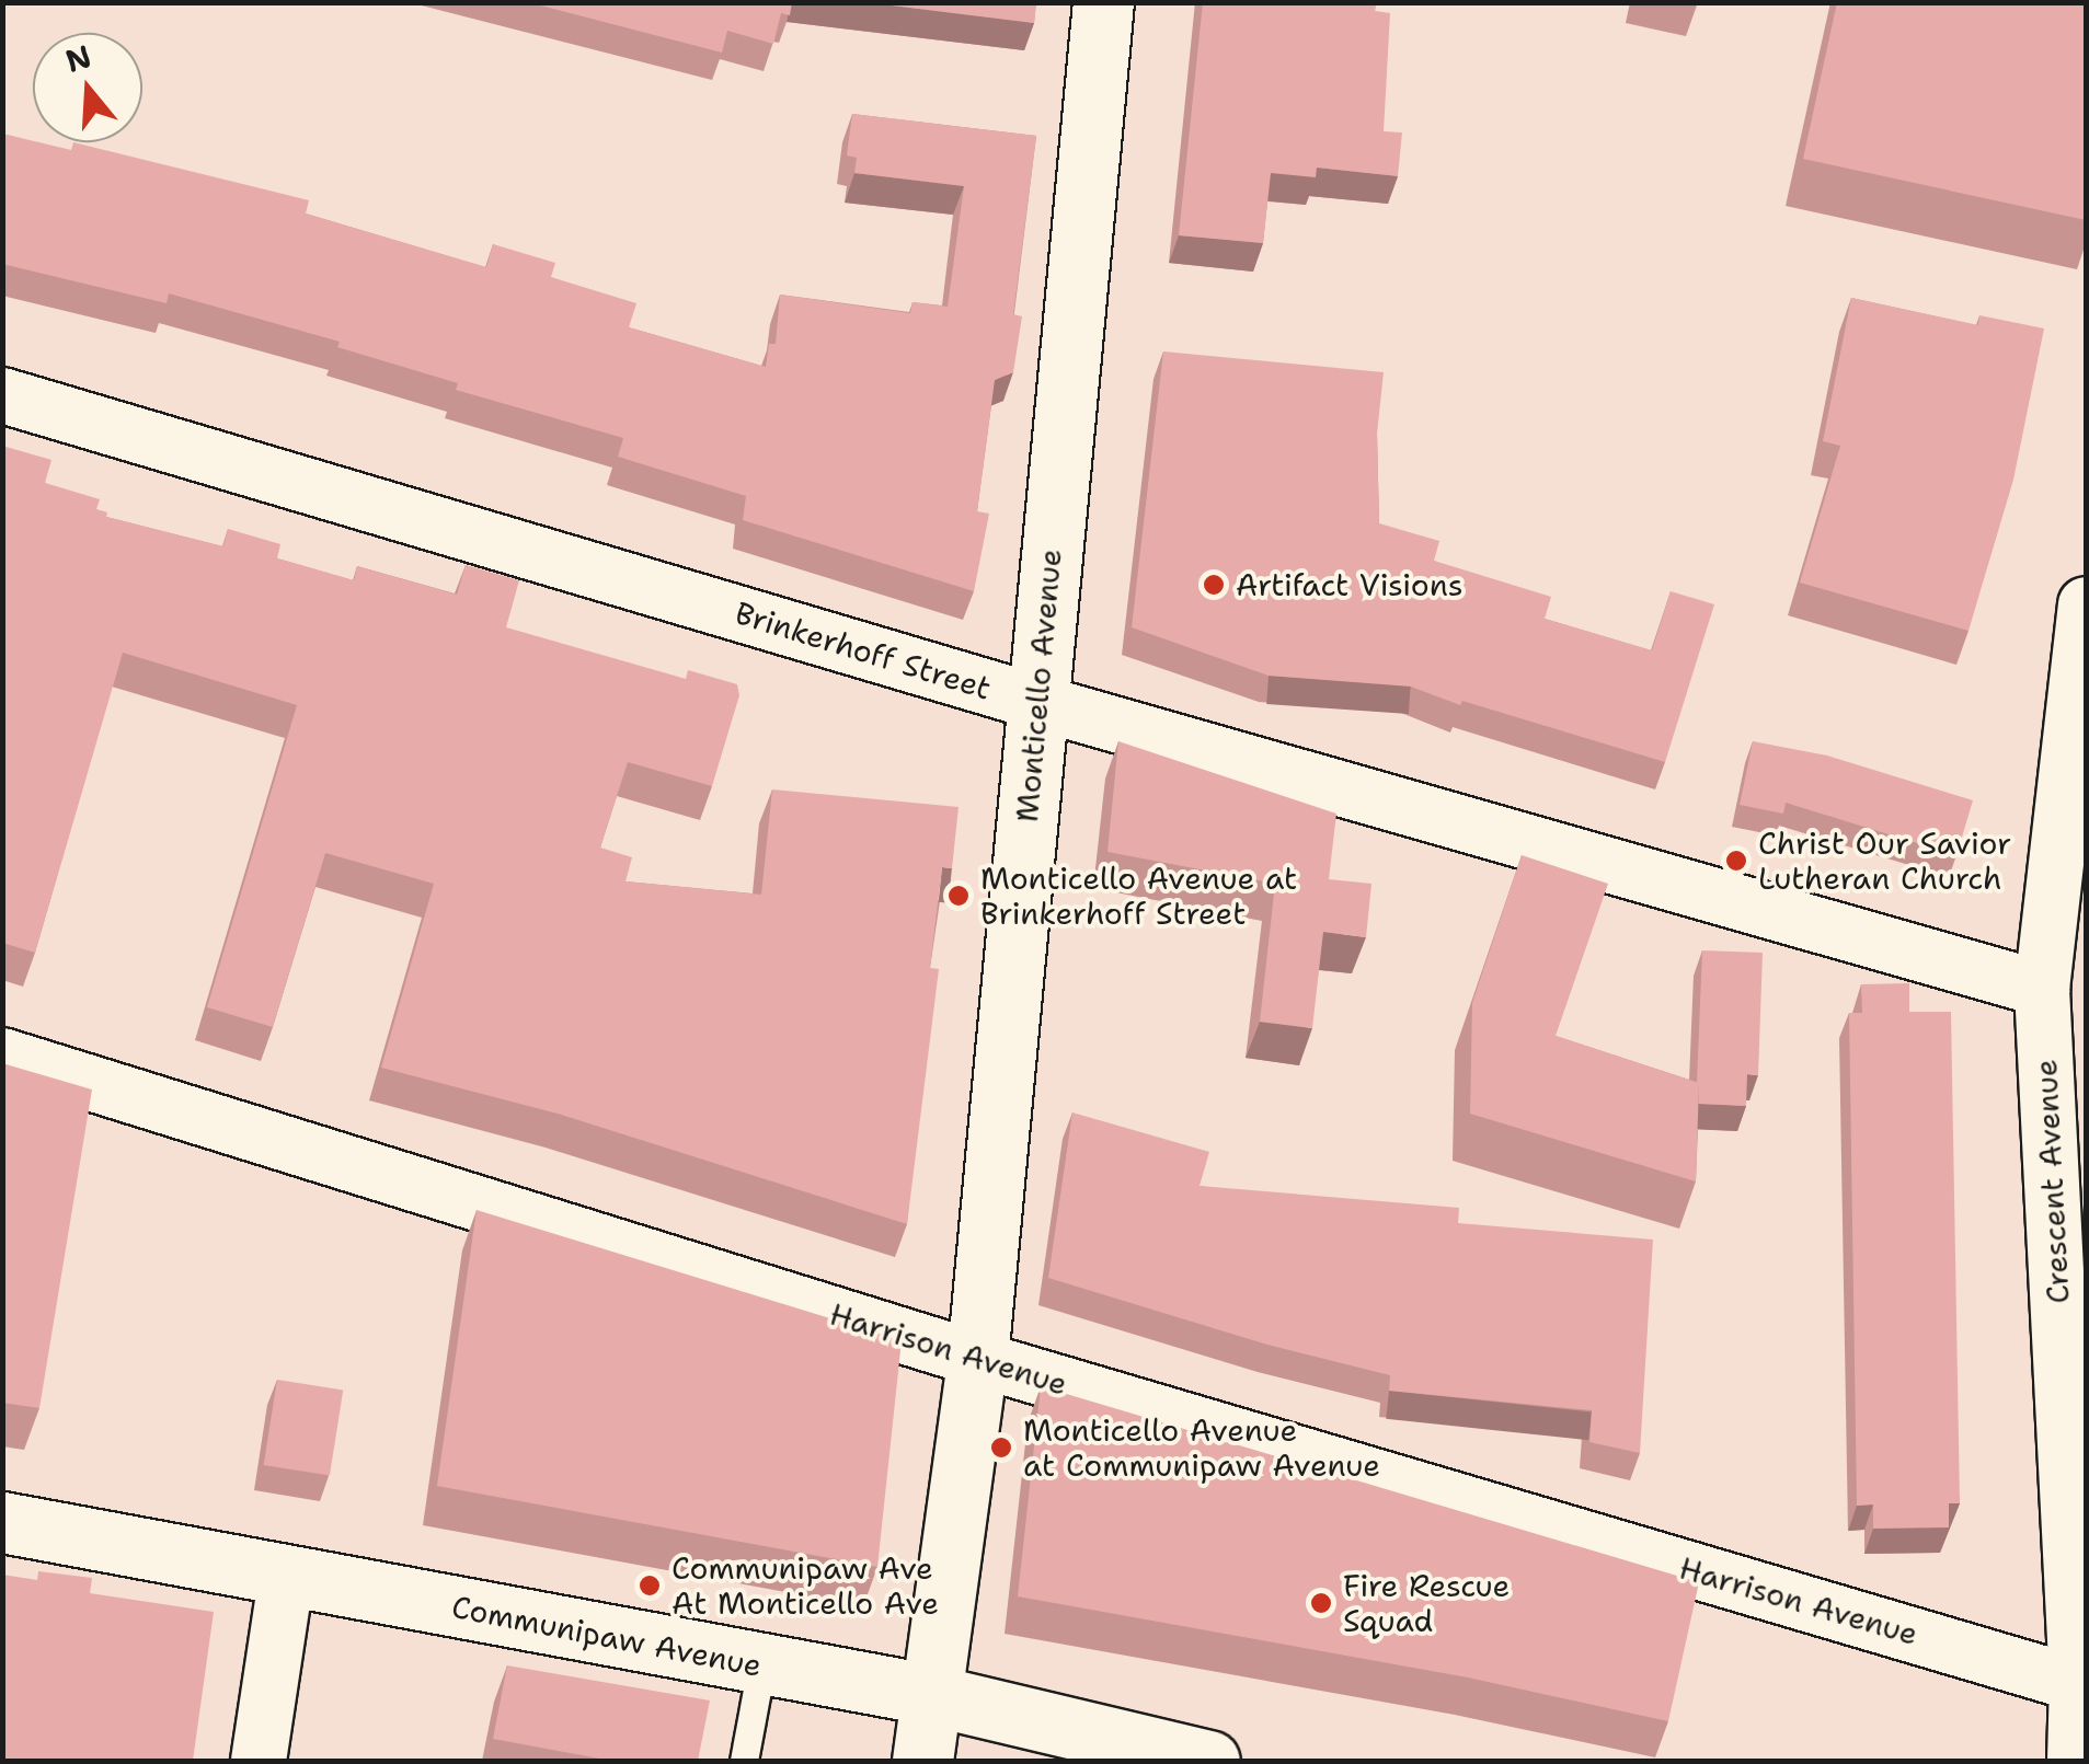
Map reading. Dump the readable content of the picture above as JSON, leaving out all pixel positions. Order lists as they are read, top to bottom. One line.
{"streets":{"street":["Brinkerhoff Street","Monticello Avenue","Crescent Avenue","Harrison Avenue","Communipaw Avenue"]},"crossings":[["Brinkerhoff Street","Monticello Avenue"],["Brinkerhoff Street","Crescent Avenue"],["Monticello Avenue","Harrison Avenue"],["Monticello Avenue","Communipaw Avenue"],["Crescent Avenue","Harrison Avenue"]],"places":["Artifact Visions","Christ Our Savior Lutheran Church","Monticello Avenue at Brinkerhoff Street","Monticello Avenue at Communipaw Avenue","Communipaw Ave At Monticello Ave","Fire Rescue Squad"],"north":"top"}
